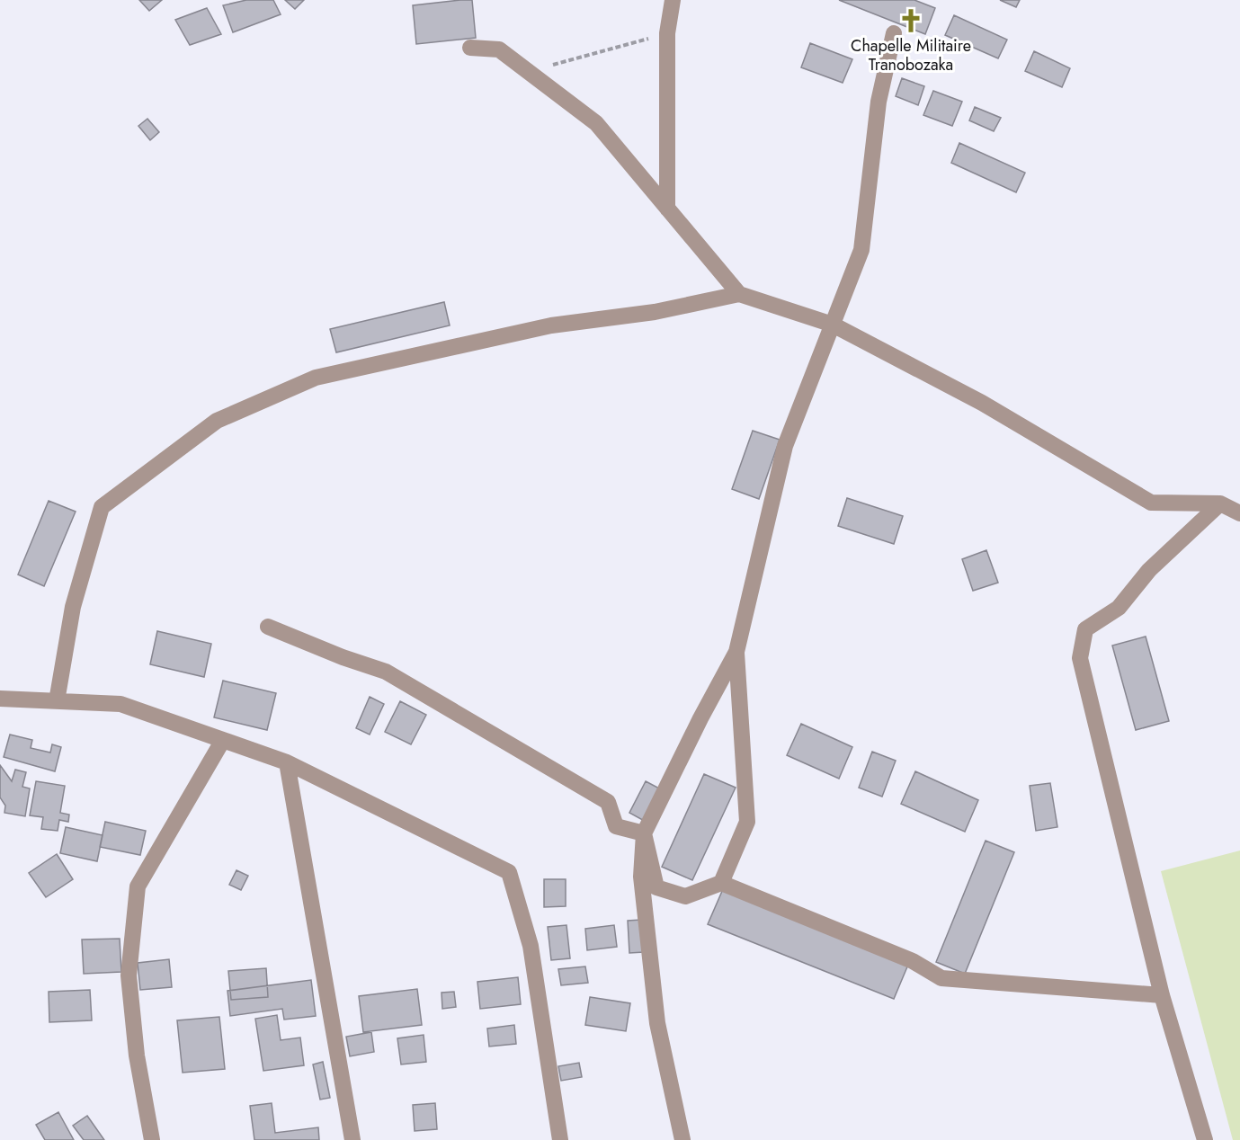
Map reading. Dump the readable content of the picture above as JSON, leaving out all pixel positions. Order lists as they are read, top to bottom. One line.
{"places":{"church":["Chapelle Militaire Tranobozaka"]}}
